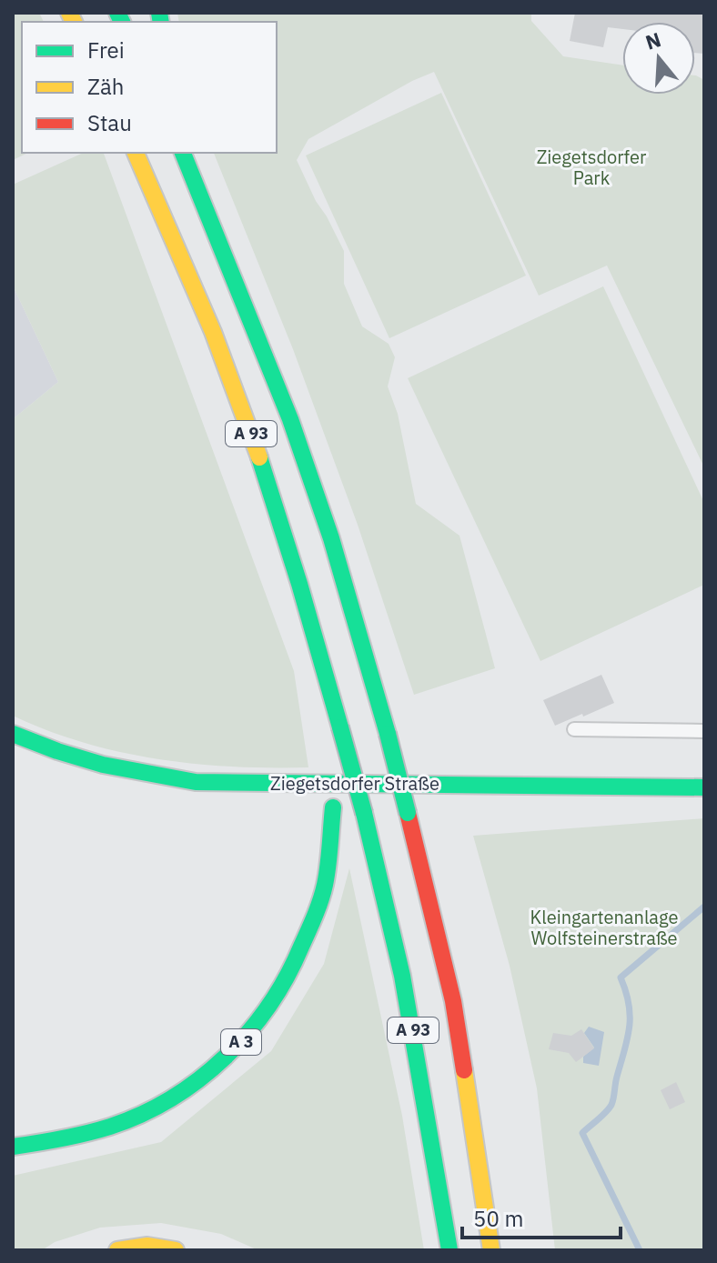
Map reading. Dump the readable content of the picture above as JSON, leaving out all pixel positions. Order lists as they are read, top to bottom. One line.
{"streets":{"main road":["A 93","Ziegetsdorfer Straße","A 3"]},"crossings":[["A 93","A 3"]],"parks":["Ziegetsdorfer Park","Kleingartenanlage Wolfsteinerstraße"],"legend":["Frei","Zäh","Stau"],"scale_bar":"50 m","north":"top"}
